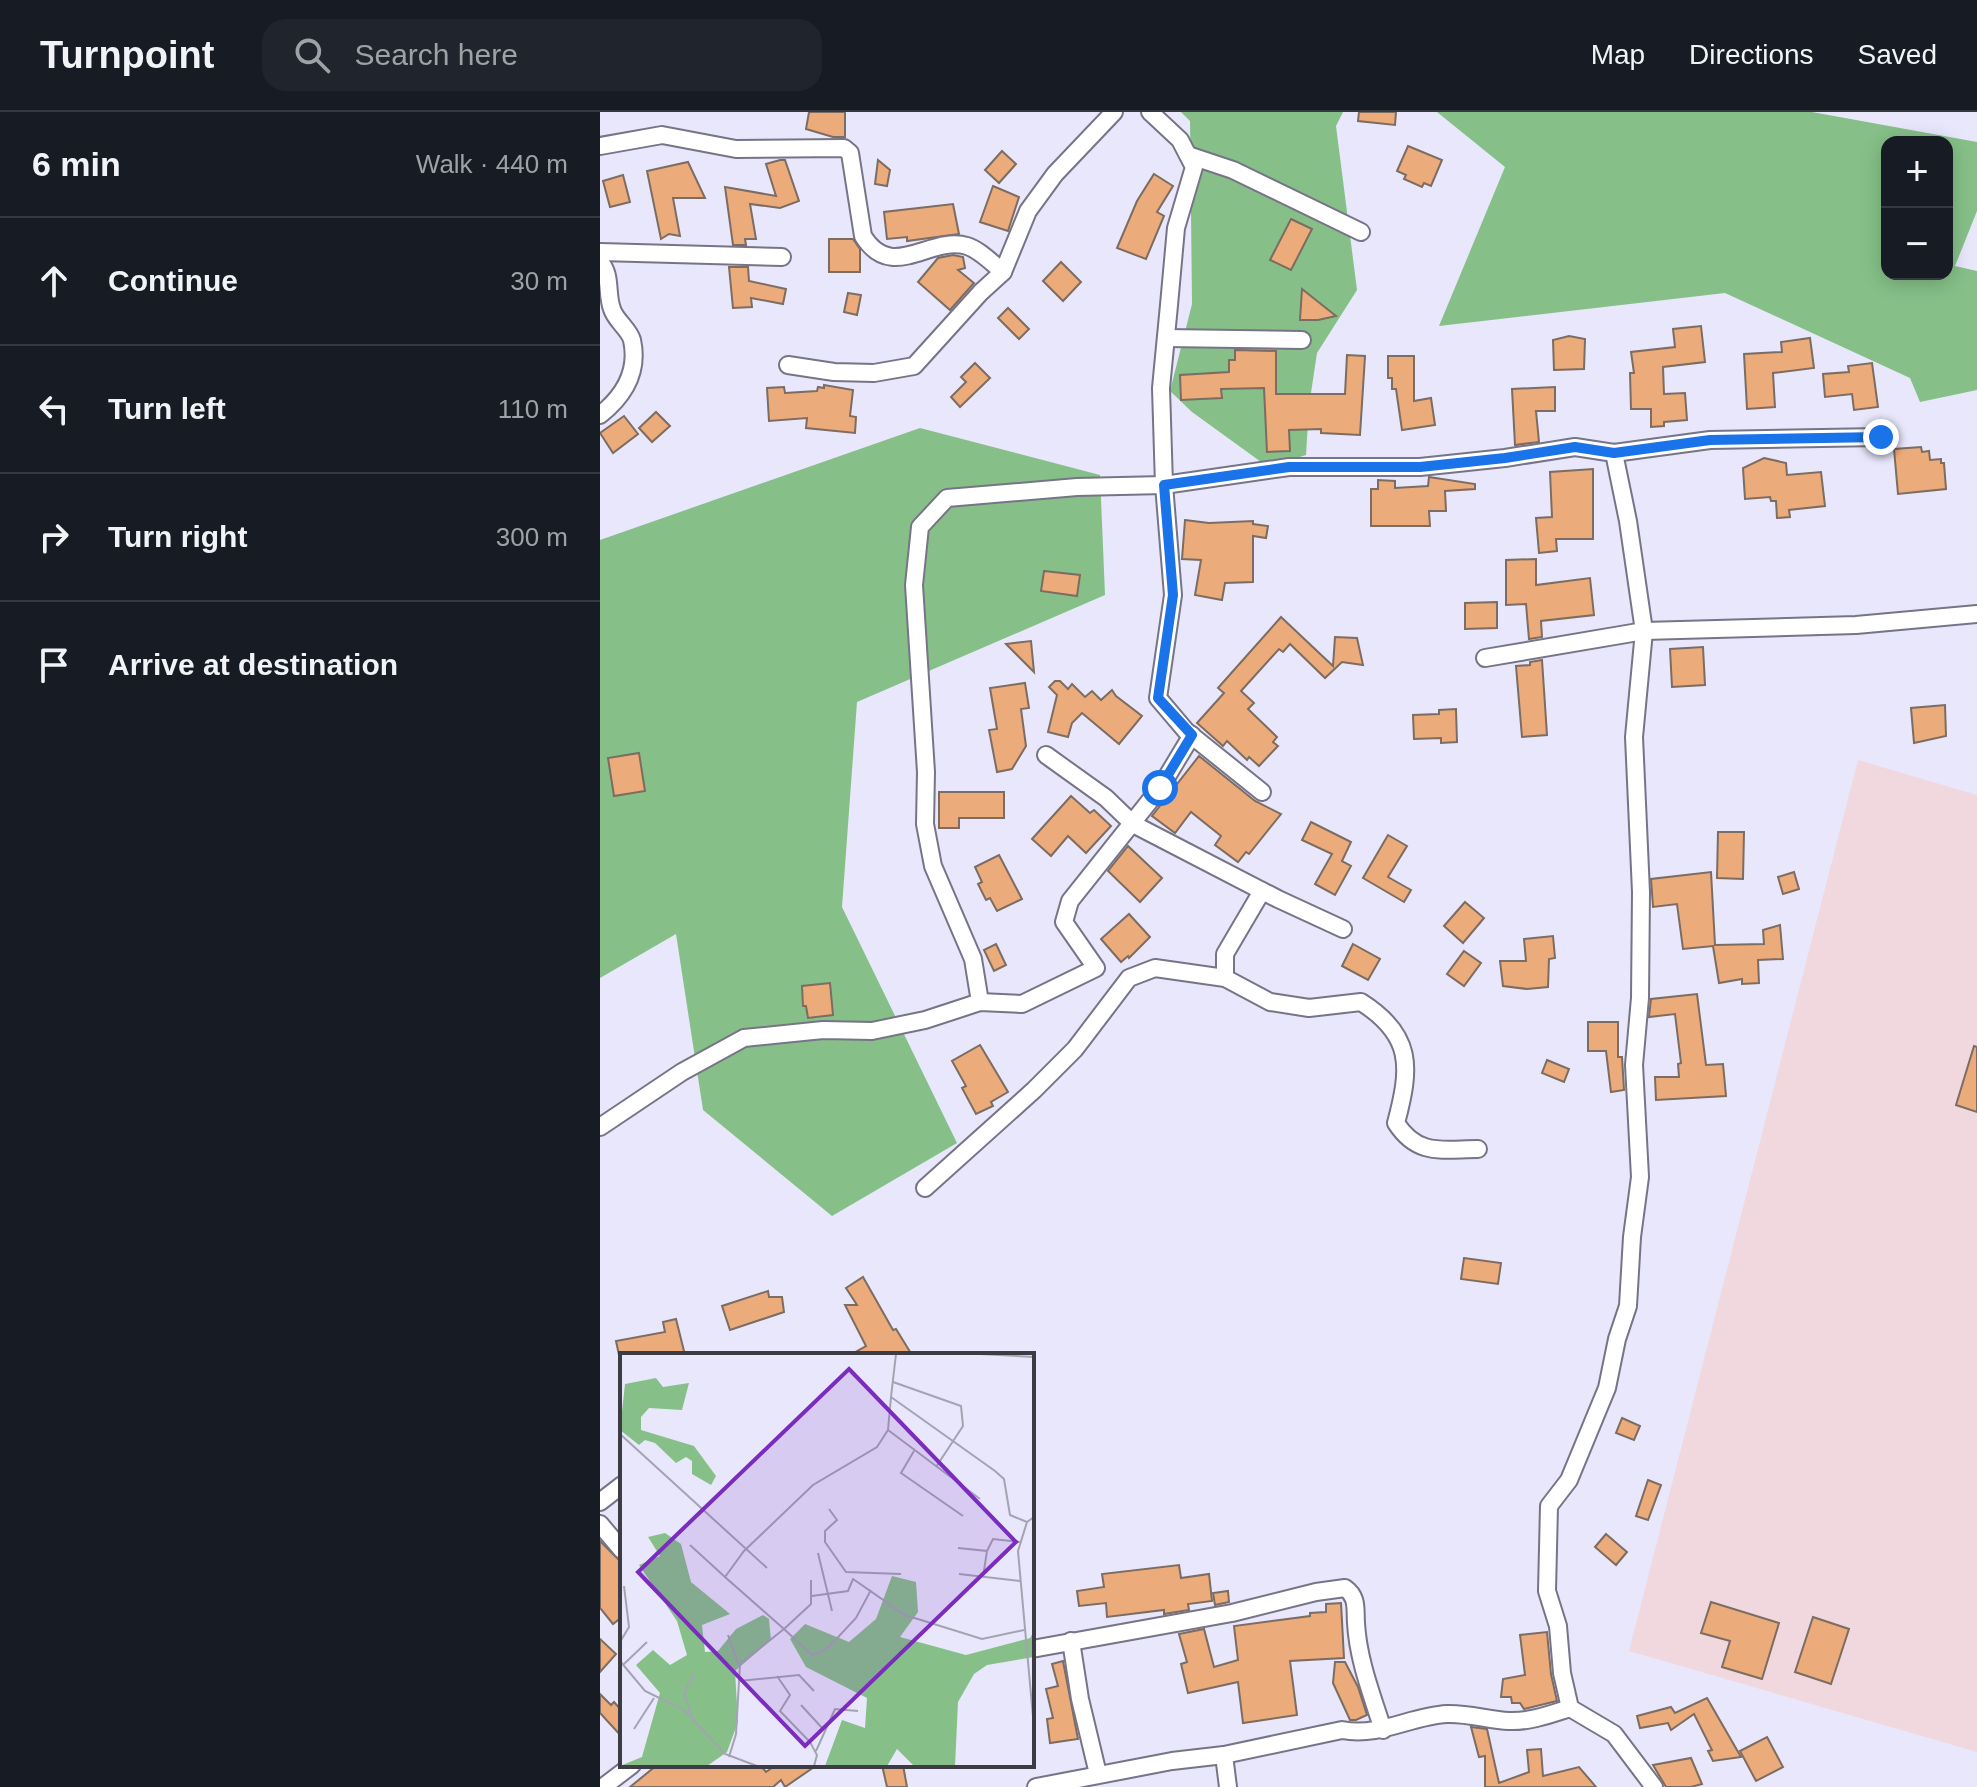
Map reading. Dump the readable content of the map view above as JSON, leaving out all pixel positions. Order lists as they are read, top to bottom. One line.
{"page":{"header":"Turnpoint","search":"Search here","nav":["Map","Directions","Saved"],"heading":["6 min","Walk · 440 m"],"map_buttons":["+","−"],"list":[["Continue","30 m"],["Turn left","110 m"],["Turn right","300 m"],"Arrive at destination"]}}
